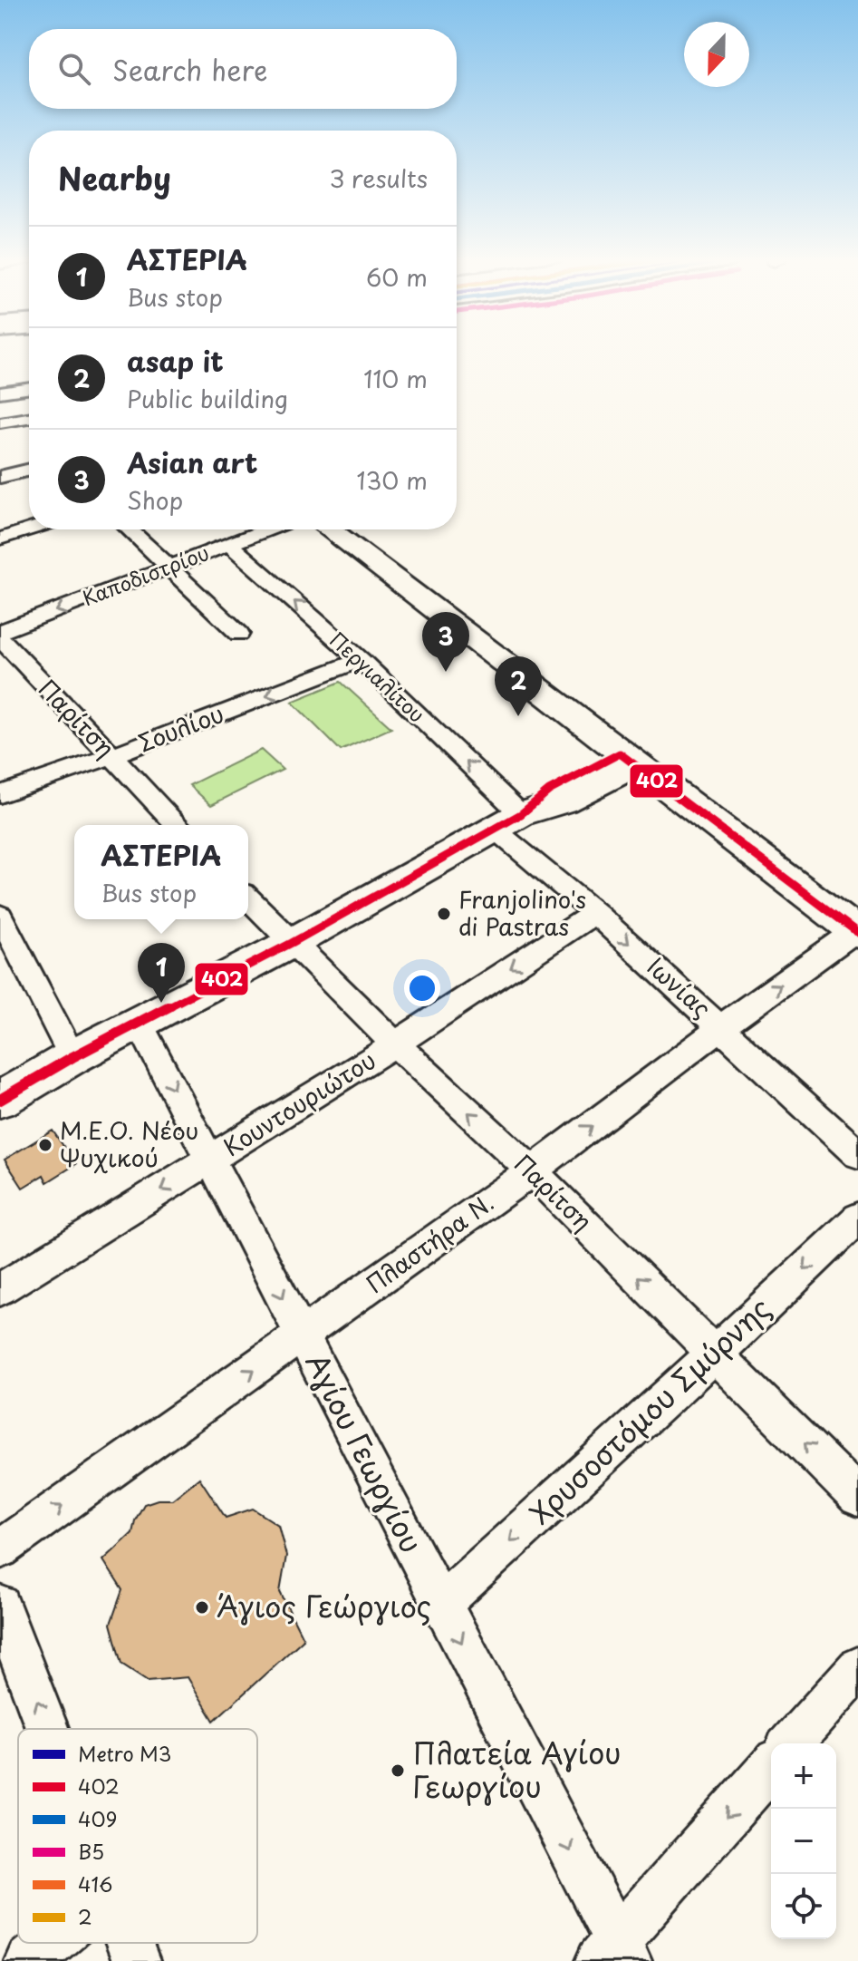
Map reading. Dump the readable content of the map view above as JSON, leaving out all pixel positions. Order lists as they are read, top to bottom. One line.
{"streets":{"street":["Καποδιστρίου","Περγιαλίτου","Παρίτση","Σουλίου","Ιωνίας","Κουντουριώτου","Πλαστήρα Ν.","Χρυσοστόμου Σμύρνης","Αγίου Γεωργίου"]},"crossings":[["Καποδιστρίου","Περγιαλίτου"],["Περγιαλίτου","Σουλίου"],["Περγιαλίτου","Ιωνίας"],["Παρίτση","Σουλίου"],["Παρίτση","Κουντουριώτου"],["Παρίτση","Πλαστήρα Ν."],["Παρίτση","Χρυσοστόμου Σμύρνης"],["Ιωνίας","Κουντουριώτου"],["Ιωνίας","Πλαστήρα Ν."],["Κουντουριώτου","Αγίου Γεωργίου"],["Πλαστήρα Ν.","Αγίου Γεωργίου"],["Χρυσοστόμου Σμύρνης","Αγίου Γεωργίου"]],"one_way":["Παρίτση","Πλαστήρα Ν.","Χρυσοστόμου Σμύρνης","Αγίου Γεωργίου"],"places":["Franjolino's di Pastras","Μ.Ε.Ο. Νέου Ψυχικού","Άγιος Γεώργιος","Πλατεία Αγίου Γεωργίου"],"lines":["transit line 402"],"legend":["Metro Μ3","402","409","Β5","416","2"],"north":"bottom","page":{"search":"Search here","heading":["Nearby","3 results"],"list":[{"mark":"1","name":"ΑΣΤΕΡΙΑ","note":"Bus stop","value":"60 m"},{"mark":"2","name":"asap it","note":"Public building","value":"110 m"},{"mark":"3","name":"Asian art","note":"Shop","value":"130 m"}],"pins":["3","2","1"],"popup":["ΑΣΤΕΡΙΑ","Bus stop"],"map_buttons":["+","−"]}}
